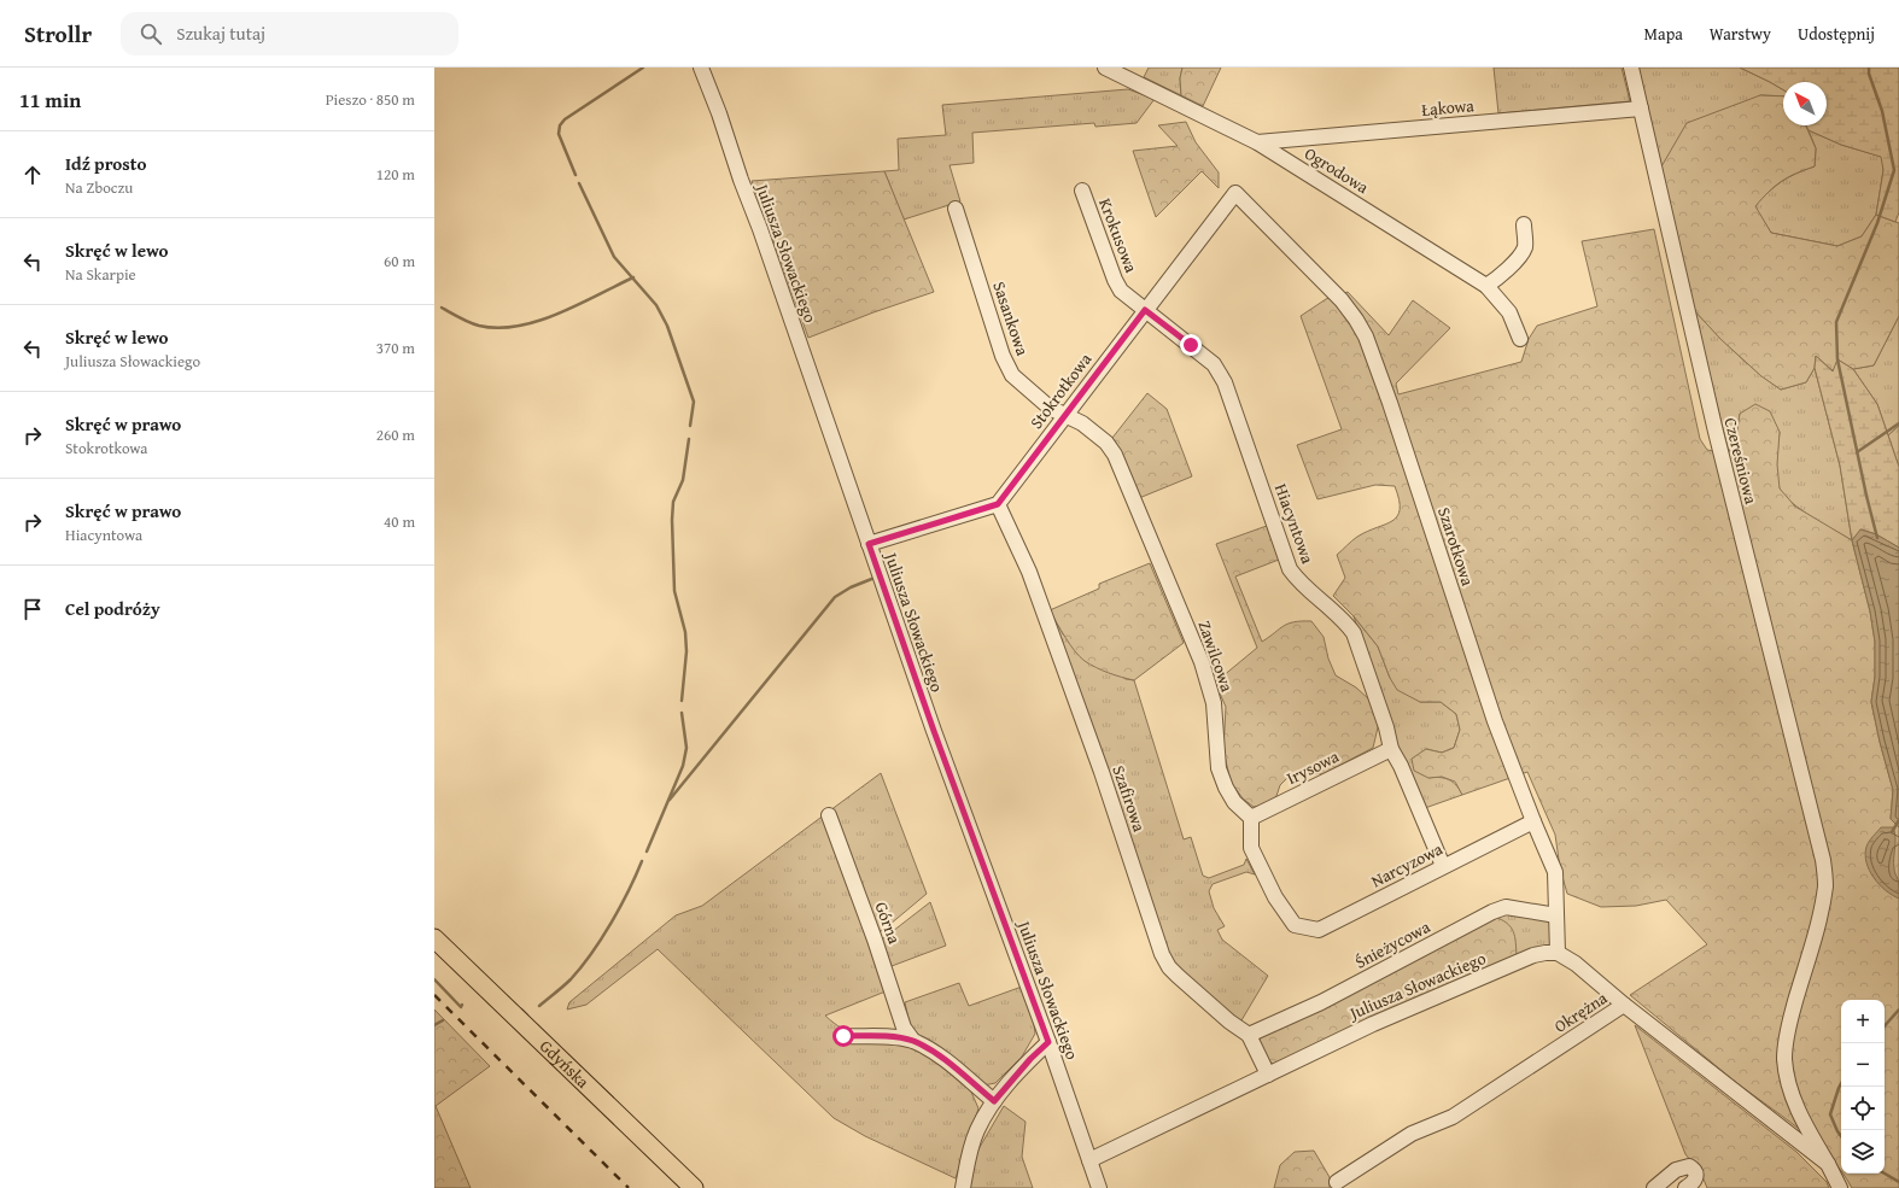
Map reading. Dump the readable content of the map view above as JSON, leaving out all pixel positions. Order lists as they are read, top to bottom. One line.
{"streets":{"main road":["Gdyńska"],"street":["Łąkowa","Ogrodowa","Krokusowa","Juliusza Słowackiego","Sasankowa","Stokrotkowa","Czereśniowa","Hiacyntowa","Szarotkowa","Zawilcowa","Irysowa","Szafirowa","Narcyzowa","Górna","Śnieżycowa","Okrężna"]},"crossings":[["Łąkowa","Ogrodowa"],["Łąkowa","Czereśniowa"],["Krokusowa","Stokrotkowa"],["Krokusowa","Hiacyntowa"],["Juliusza Słowackiego","Szarotkowa"],["Juliusza Słowackiego","Szafirowa"],["Sasankowa","Stokrotkowa"],["Sasankowa","Zawilcowa"],["Stokrotkowa","Hiacyntowa"],["Stokrotkowa","Szarotkowa"],["Stokrotkowa","Zawilcowa"],["Stokrotkowa","Szafirowa"],["Czereśniowa","Okrężna"],["Hiacyntowa","Irysowa"],["Hiacyntowa","Narcyzowa"],["Szarotkowa","Narcyzowa"],["Szarotkowa","Śnieżycowa"],["Zawilcowa","Irysowa"],["Zawilcowa","Narcyzowa"],["Irysowa","Narcyzowa"],["Szafirowa","Śnieżycowa"]],"north":"top left","page":{"header":"Strollr","search":"Szukaj tutaj","nav":["Mapa","Warstwy","Udostępnij"],"heading":["11 min","Pieszo · 850 m"],"list":[["Idź prosto","Na Zboczu","120 m"],["Skręć w lewo","Na Skarpie","60 m"],["Skręć w lewo","Juliusza Słowackiego","370 m"],["Skręć w prawo","Stokrotkowa","260 m"],["Skręć w prawo","Hiacyntowa","40 m"],"Cel podróży"],"map_buttons":["+","−"]}}
